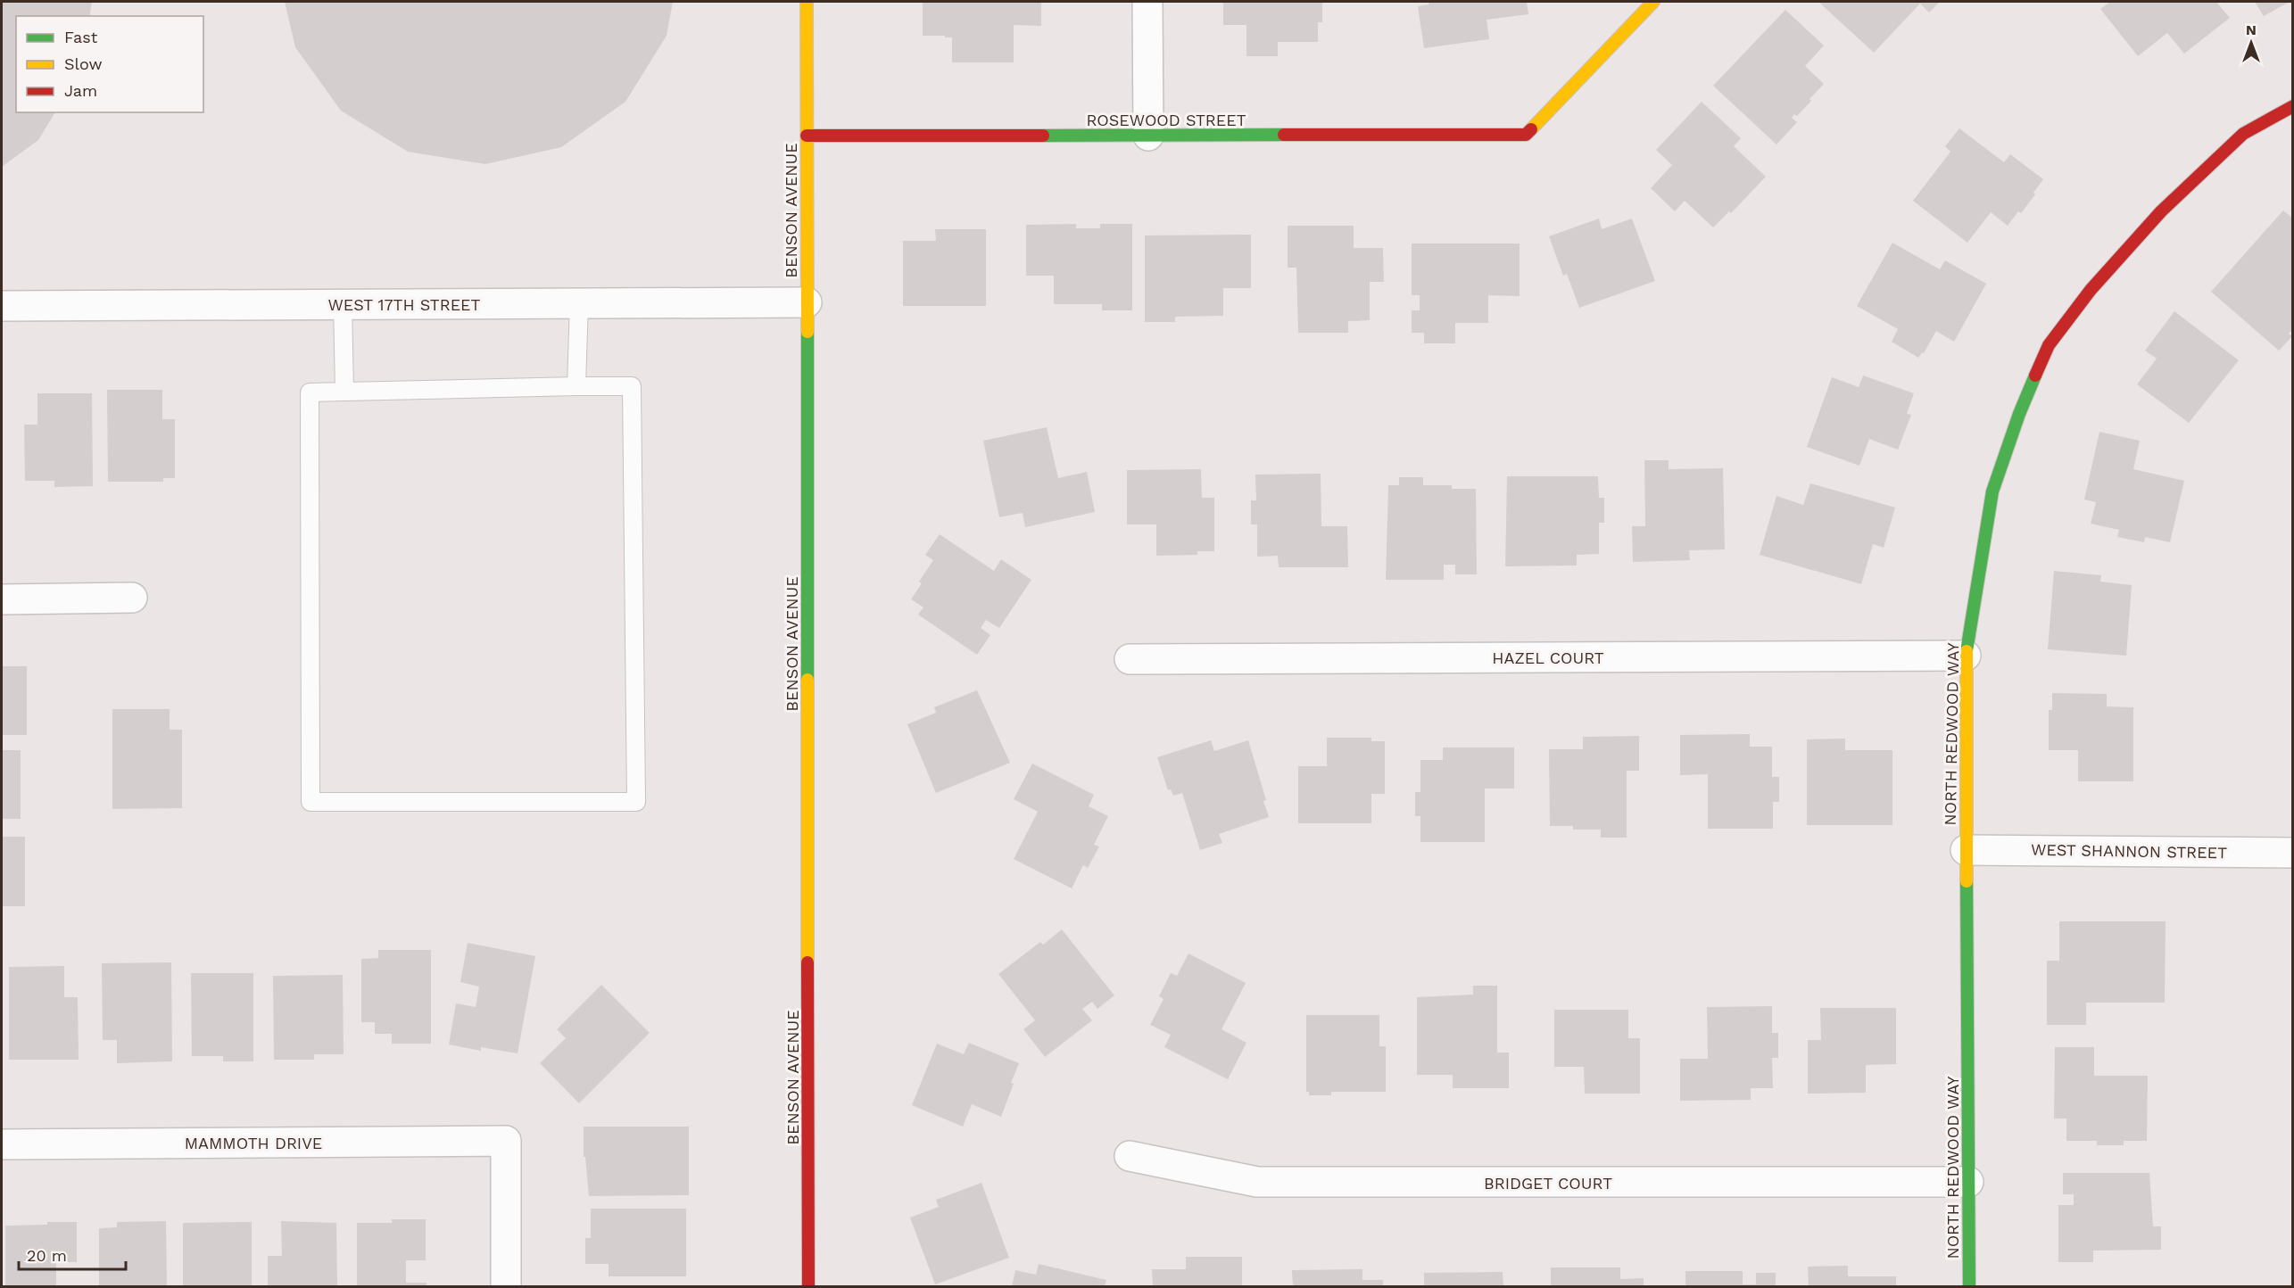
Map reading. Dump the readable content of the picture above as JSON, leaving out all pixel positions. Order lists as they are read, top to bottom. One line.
{"streets":{"street":["ROSEWOOD STREET","BENSON AVENUE","WEST 17TH STREET","HAZEL COURT","NORTH REDWOOD WAY","WEST SHANNON STREET","MAMMOTH DRIVE","BRIDGET COURT"]},"crossings":[["ROSEWOOD STREET","BENSON AVENUE"],["BENSON AVENUE","WEST 17TH STREET"],["HAZEL COURT","NORTH REDWOOD WAY"],["NORTH REDWOOD WAY","WEST SHANNON STREET"],["NORTH REDWOOD WAY","BRIDGET COURT"]],"legend":["Fast","Slow","Jam"],"scale_bar":"20 m","north":"top"}
